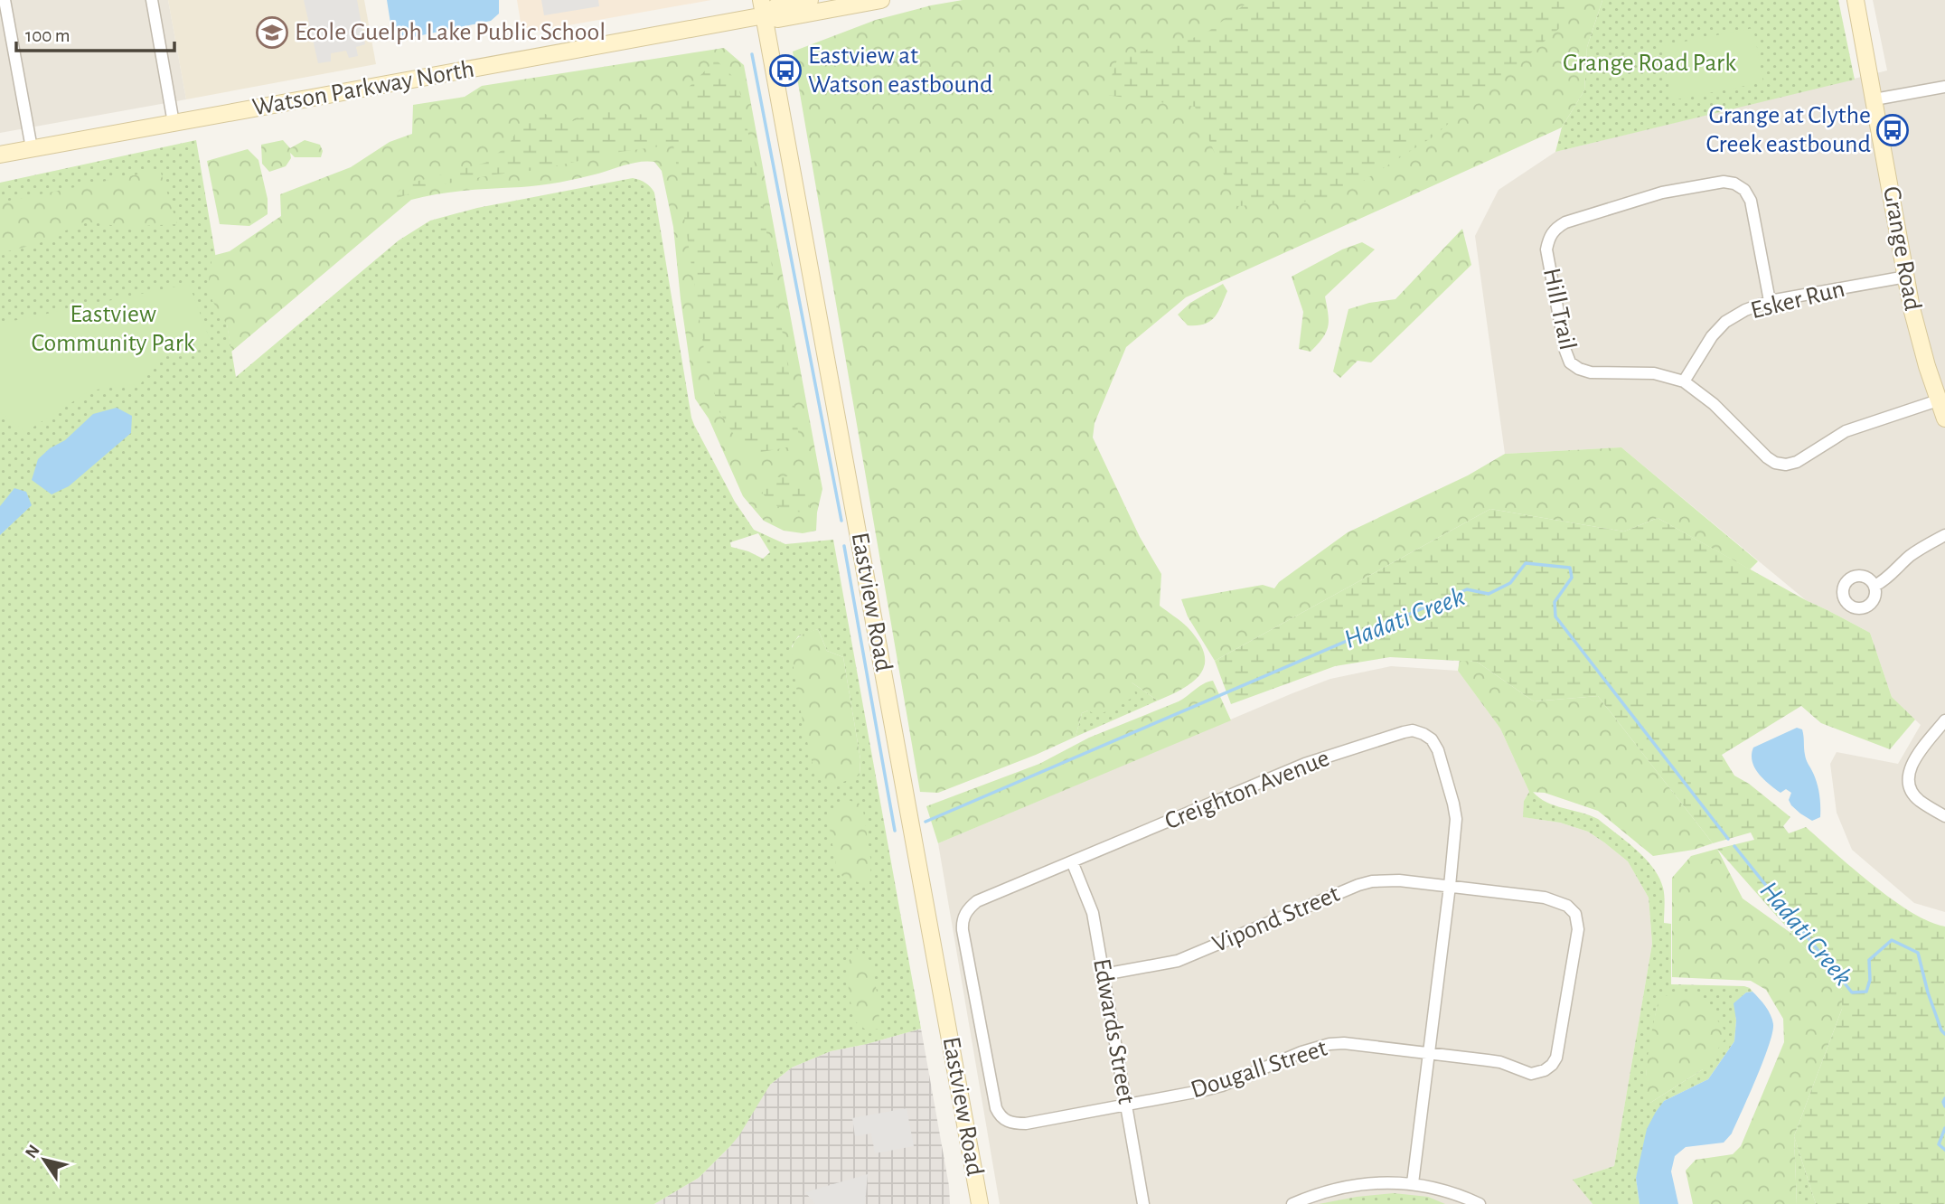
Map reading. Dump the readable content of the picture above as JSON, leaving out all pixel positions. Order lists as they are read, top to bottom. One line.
{"streets":{"street":["Watson Parkway North","Grange Road","Esker Run","Hill Trail","Eastview Road","Creighton Avenue","Vipond Street","Edwards Street","Dougall Street"]},"crossings":[["Watson Parkway North","Eastview Road"],["Grange Road","Esker Run"],["Grange Road","Hill Trail"],["Esker Run","Hill Trail"],["Creighton Avenue","Vipond Street"],["Creighton Avenue","Edwards Street"],["Creighton Avenue","Dougall Street"],["Vipond Street","Edwards Street"],["Vipond Street","Dougall Street"],["Edwards Street","Dougall Street"]],"water":["Hadati Creek"],"parks":["Grange Road Park","Eastview Community Park"],"places":{"school or university":["Ecole Guelph Lake Public School"],"bus stop":["Eastview at Watson eastbound","Grange at Clythe Creek eastbound"]},"scale_bar":"100 m","north":"top left"}
